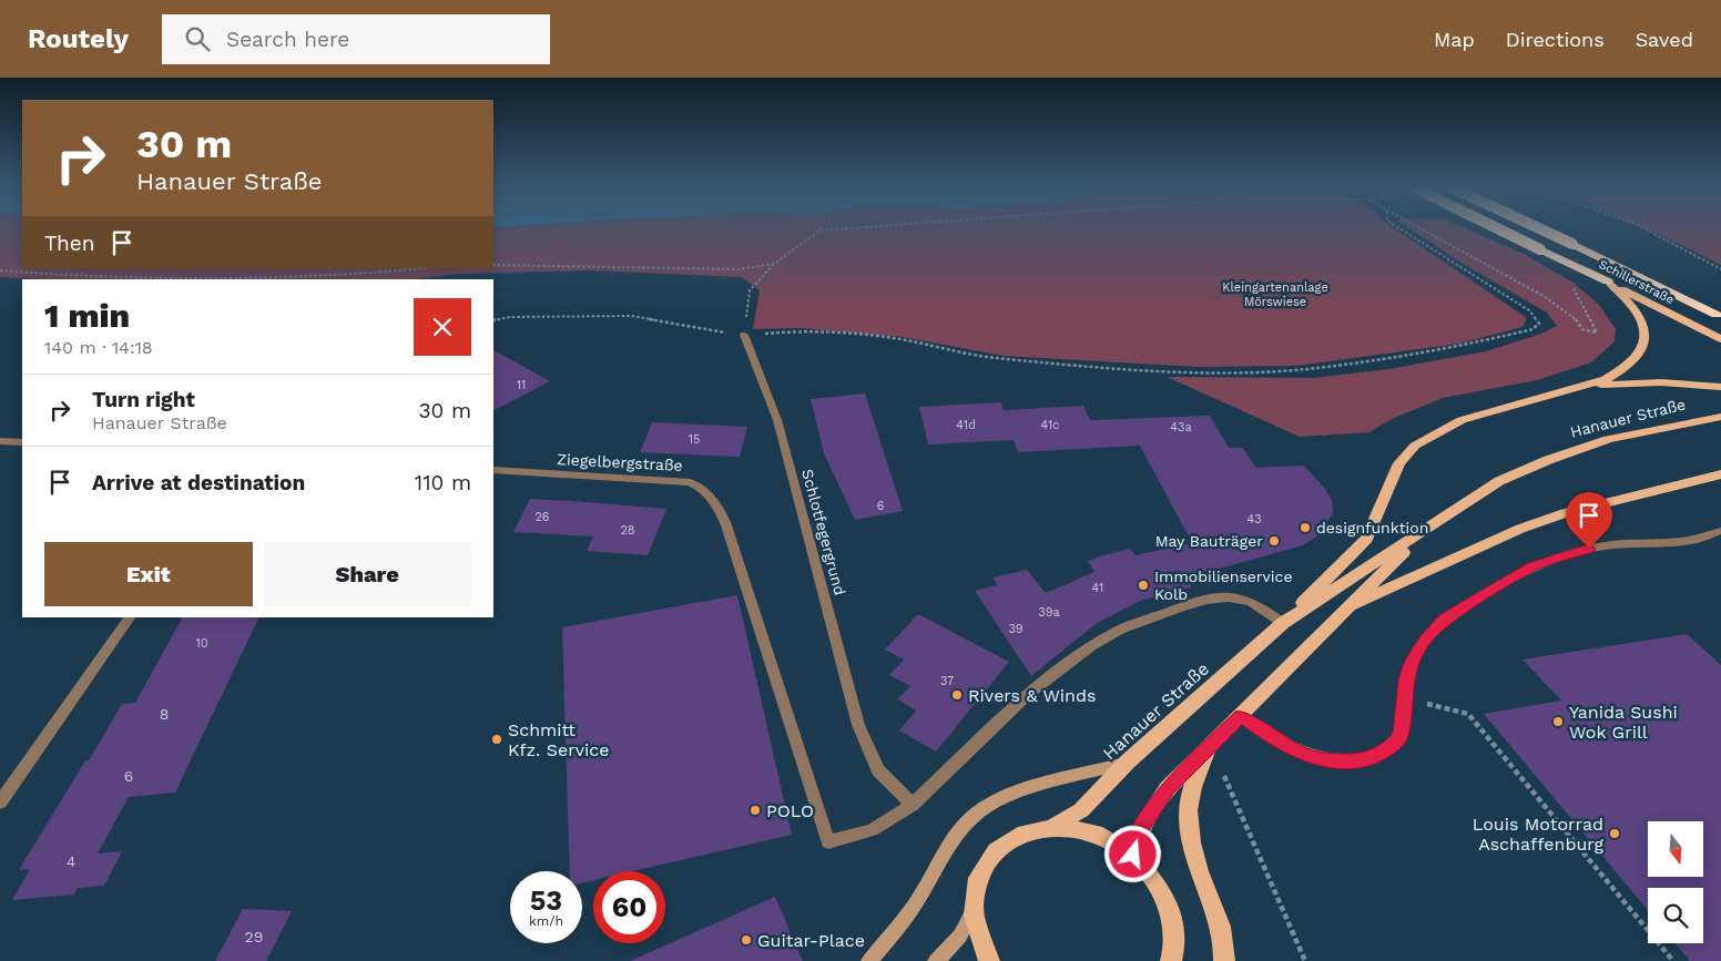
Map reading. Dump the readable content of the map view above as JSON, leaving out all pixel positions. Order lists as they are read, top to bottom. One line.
{"streets":{"highway":["Schillerstraße"],"main road":["Hanauer Straße"],"street":["Ziegelbergstraße","Schlotfegergrund"]},"crossings":[["Ziegelbergstraße","Schlotfegergrund"]],"parks":["Kleingartenanlage Mörswiese"],"places":["designfunktion","May Bauträger","Immobilienservice Kolb","Rivers & Winds","Yanida Sushi Wok Grill","Schmitt Kfz. Service","POLO","Louis Motorrad Aschaffenburg","Guitar-Place"],"house_numbers":["11","41d","41c","43a","15","6","26","43","28","41","39a","39","10","37","8","6","4","29"],"north":"bottom","page":{"header":"Routely","search":"Search here","nav":["Map","Directions","Saved"],"turn":["30 m","Hanauer Straße"],"then":"Then","heading":["1 min","140 m · 14:18"],"list":[{"name":"Turn right","note":"Hanauer Straße","value":"30 m"},{"name":"Arrive at destination","value":"110 m"}],"buttons":["Exit","Share"],"speed":"53 km/h","limit":"60"}}
